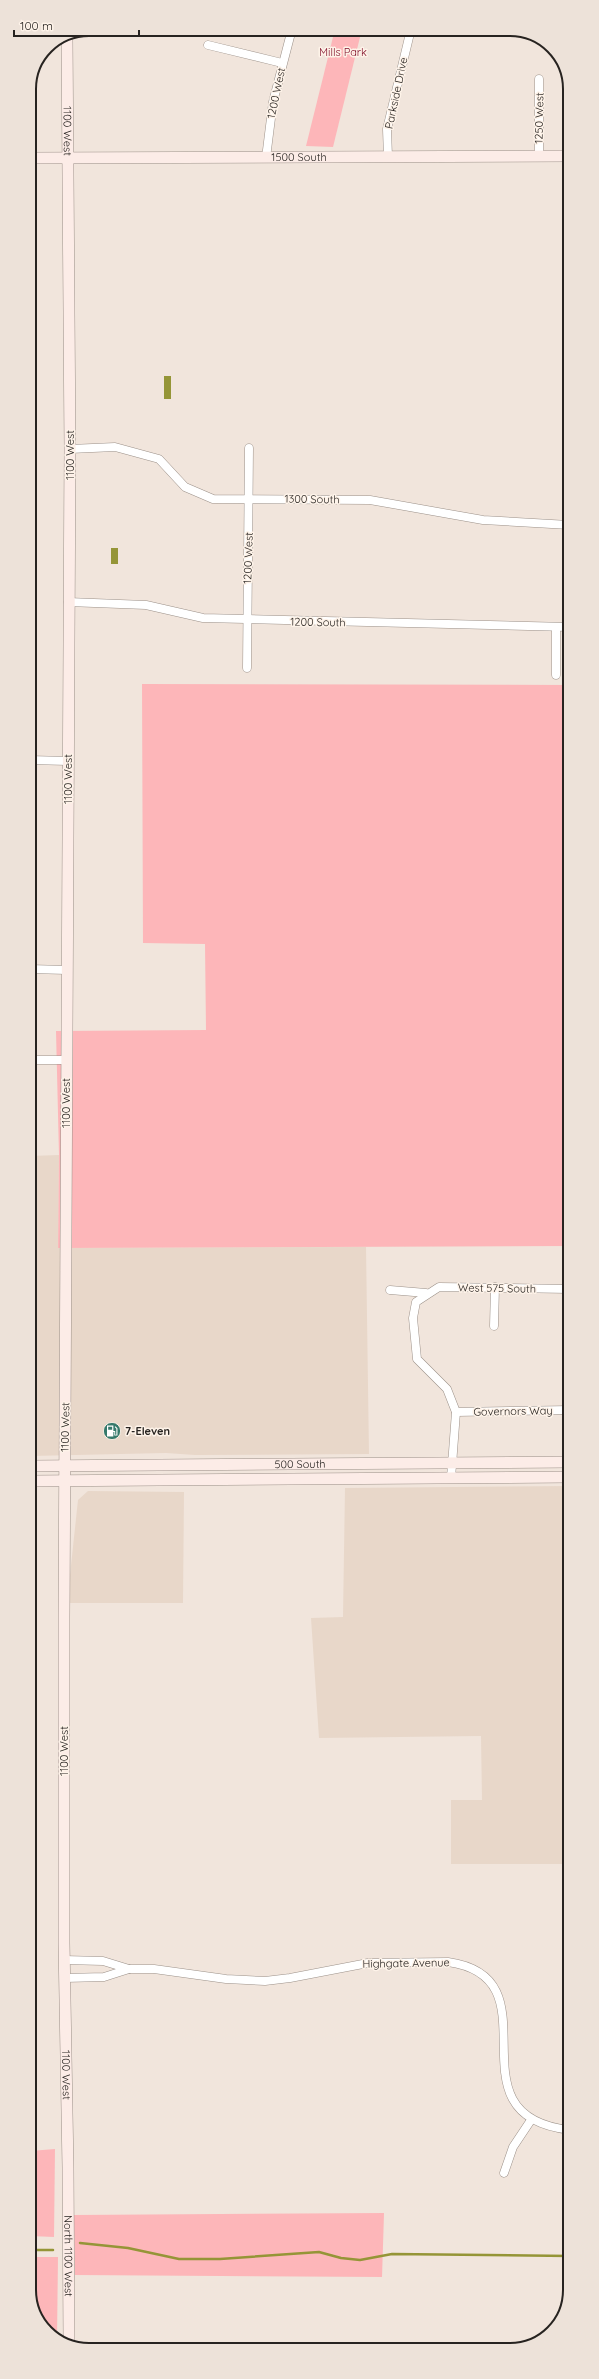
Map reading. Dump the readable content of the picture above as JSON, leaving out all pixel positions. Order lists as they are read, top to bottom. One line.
{"streets":{"street":["1200 West","Parkside Drive","1250 West","1100 West","1500 South","1300 South","1200 South","West 575 South","Governors Way","500 South","Highgate Avenue","North 1100 West"]},"crossings":[["1200 West","1500 South"],["1200 West","1300 South"],["1200 West","1200 South"],["Parkside Drive","1500 South"],["1250 West","1500 South"],["1100 West","1500 South"],["1100 West","1300 South"],["1100 West","1200 South"],["1100 West","500 South"],["1100 West","Highgate Avenue"],["1100 West","North 1100 West"]],"parks":["Mills Park"],"places":{"fuel station":["7-Eleven"]},"scale_bar":"100 m"}
